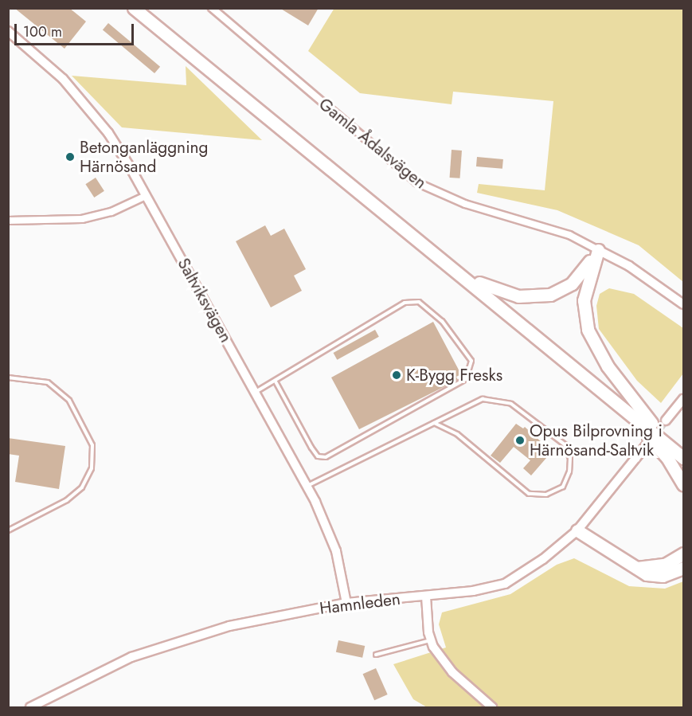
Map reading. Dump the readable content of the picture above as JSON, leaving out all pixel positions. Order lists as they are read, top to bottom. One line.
{"streets":{"street":["Gamla Ådalsvägen","Saltviksvägen","Hamnleden"]},"crossings":[["Saltviksvägen","Hamnleden"]],"places":["Betonganläggning Härnösand","K-Bygg Fresks","Opus Bilprovning i Härnösand-Saltvik"],"scale_bar":"100 m"}
